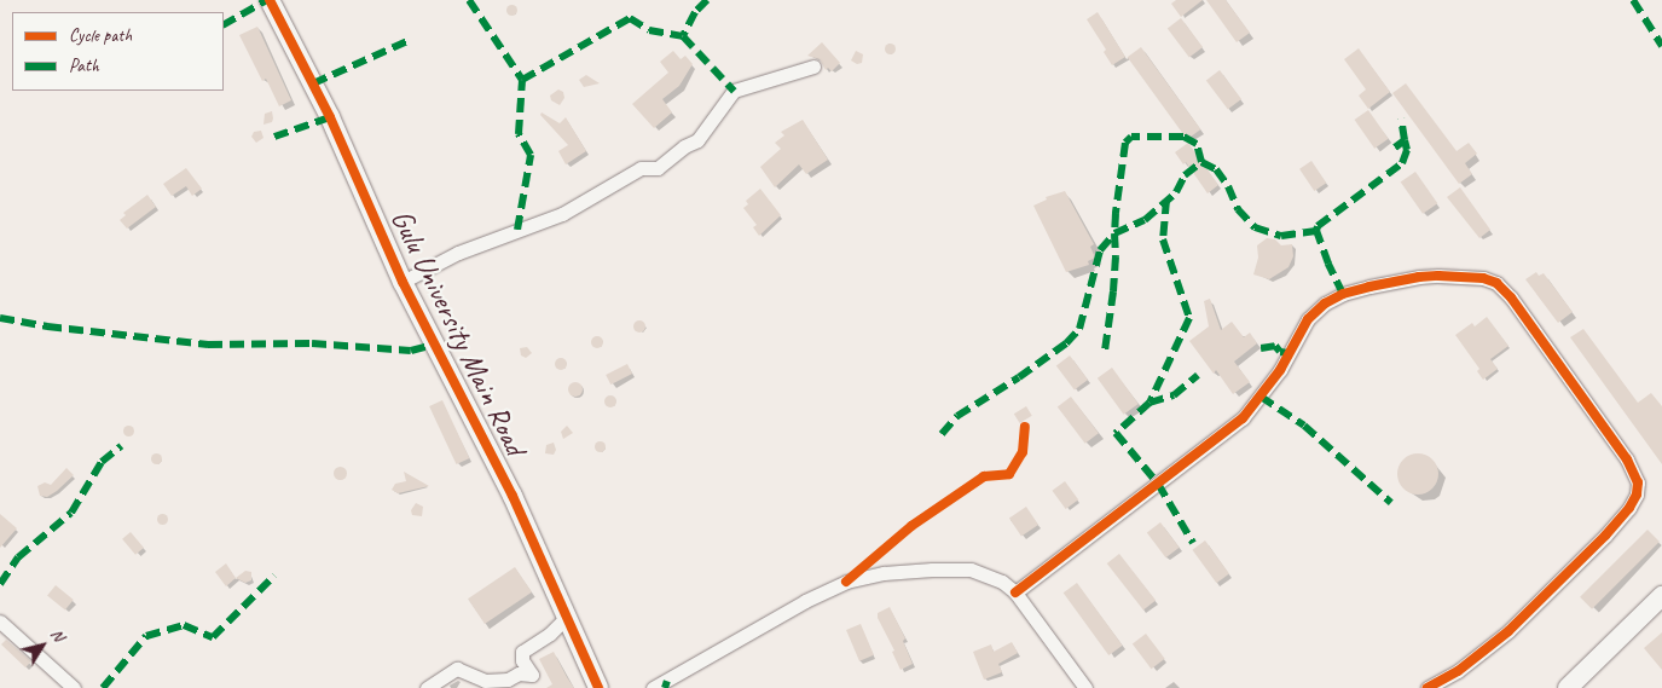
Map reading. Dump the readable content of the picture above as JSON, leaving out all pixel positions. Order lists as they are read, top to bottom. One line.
{"streets":{"street":["Gulu University Main Road"]},"legend":["Cycle path","Path"],"north":"top right"}
